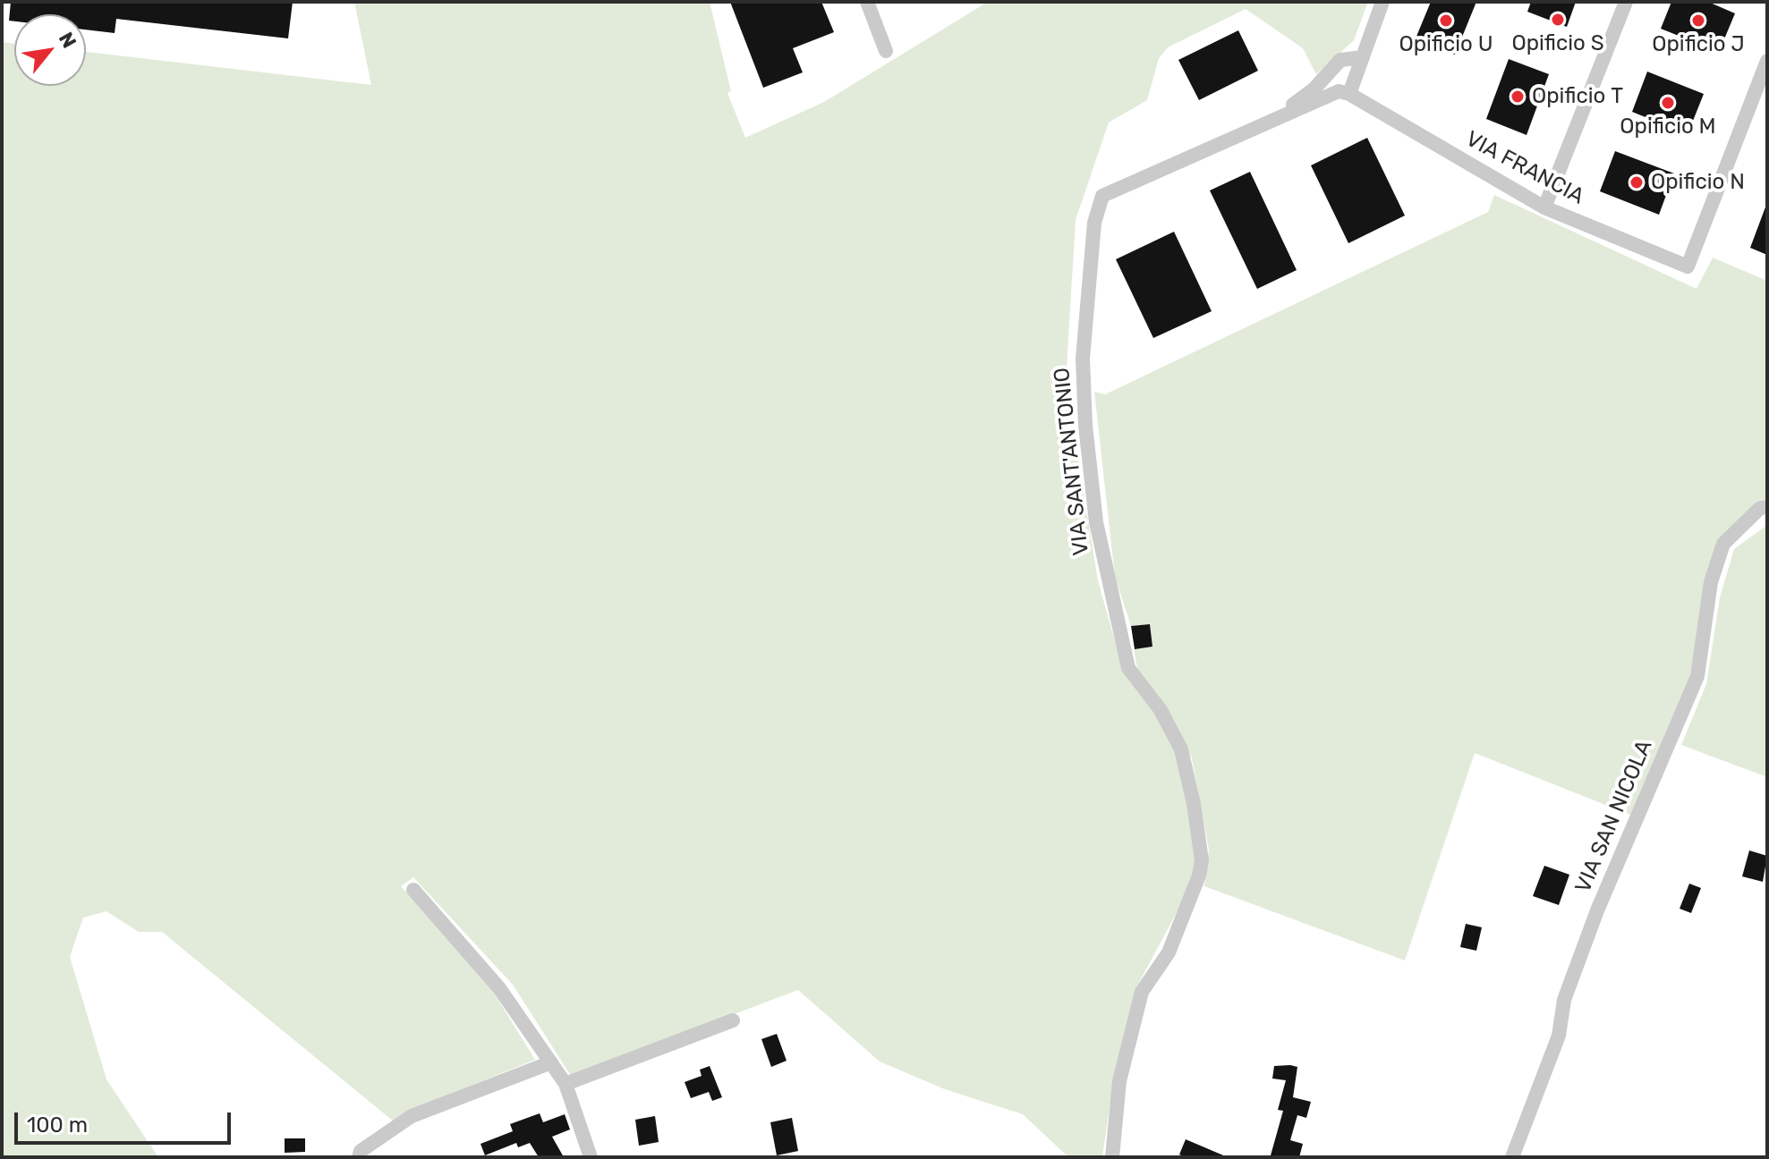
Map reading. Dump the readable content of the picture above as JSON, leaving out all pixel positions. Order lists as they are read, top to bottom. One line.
{"streets":{"street":["VIA FRANCIA","VIA SANT'ANTONIO","VIA SAN NICOLA"]},"places":["Opificio S","Opificio U","Opificio J","Opificio T","Opificio M","Opificio N"],"scale_bar":"100 m","north":"top right"}
